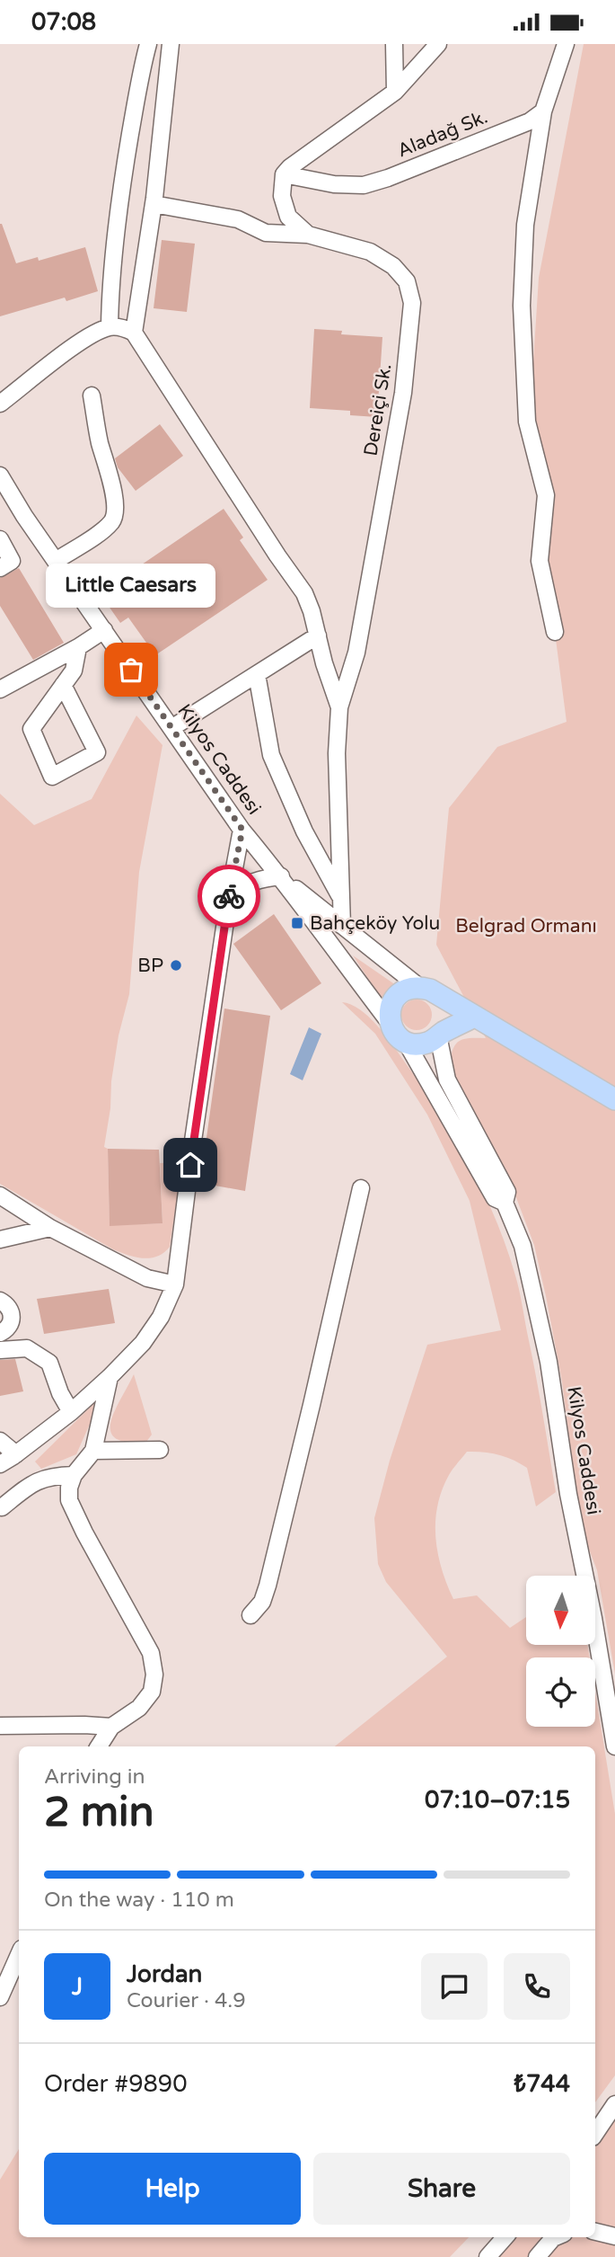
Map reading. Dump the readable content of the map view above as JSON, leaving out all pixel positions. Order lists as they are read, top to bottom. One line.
{"streets":{"street":["Aladağ Sk.","Dereiçi Sk.","Kilyos Caddesi"]},"parks":["Belgrad Ormanı"],"places":{"other":["Little Caesars","BP"],"transit":["Bahçeköy Yolu"]},"north":"bottom","page":{"status":"07:08","bubble":"Little Caesars","heading":["2 min","Arriving in","07:10–07:15"],"panel":["Jordan","Courier · 4.9","Order #9890","₺744"],"bar":"On the way · 110 m","round":"J","buttons":["Help","Share"]}}
